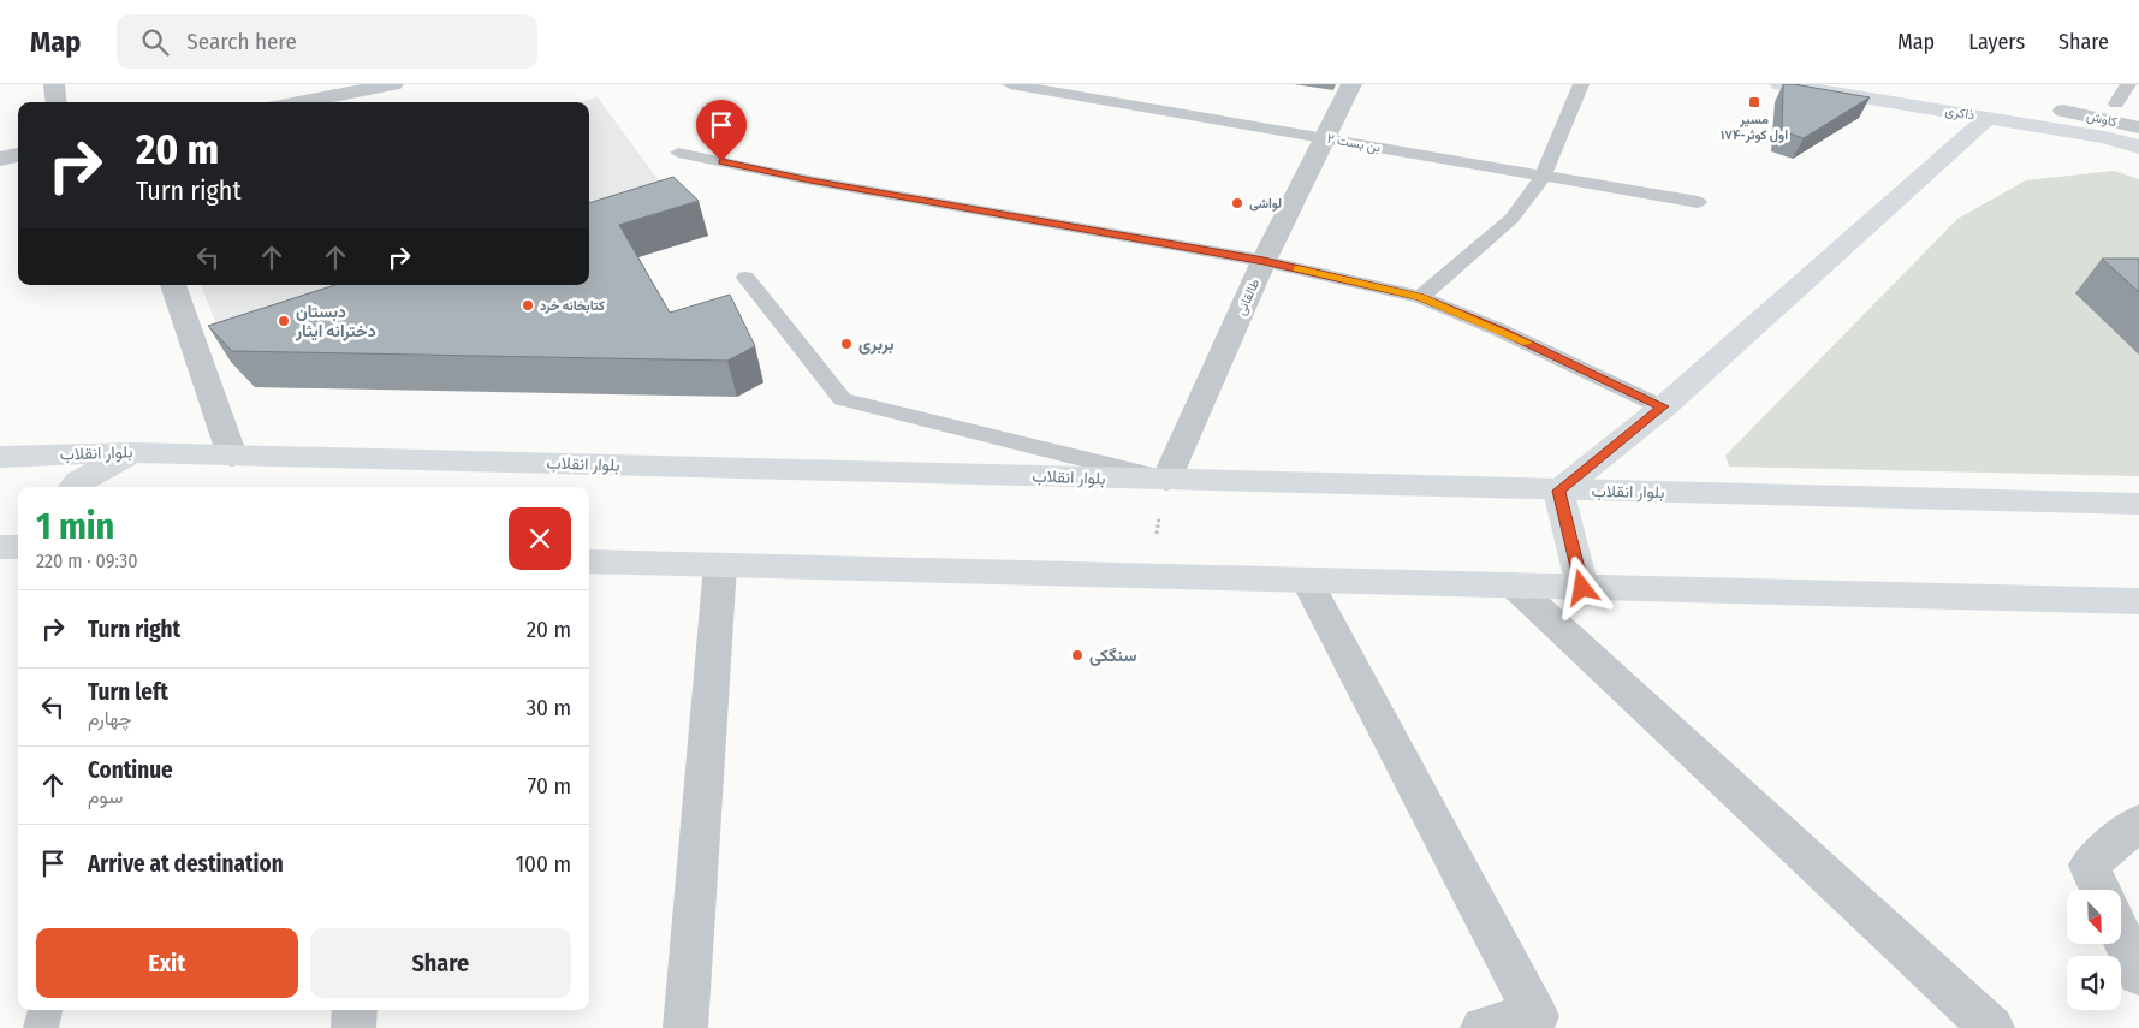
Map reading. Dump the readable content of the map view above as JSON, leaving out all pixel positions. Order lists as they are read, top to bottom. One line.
{"streets":{"main road":["ذاکری","بلوار انقلاب"],"street":["کاوش","طالقانی"],"lane":["بن بست ۲"]},"crossings":[["بن بست ۲","طالقانی"],["طالقانی","بلوار انقلاب"]],"places":{"transit":["مسیر ۱۷۴-اول کوثر"],"other":["لواشی","کتابخانه خرد","دبستان دخترانه ایثار","بربری","سنگکی"]},"north":"bottom right","page":{"header":"Map","search":"Search here","nav":["Map","Layers","Share"],"turn":["20 m","Turn right"],"heading":["1 min","220 m · 09:30"],"list":[{"name":"Turn right","value":"20 m"},{"name":"Turn left","note":"چهارم","value":"30 m"},{"name":"Continue","note":"سوم","value":"70 m"},{"name":"Arrive at destination","value":"100 m"}],"buttons":["Exit","Share"]}}
